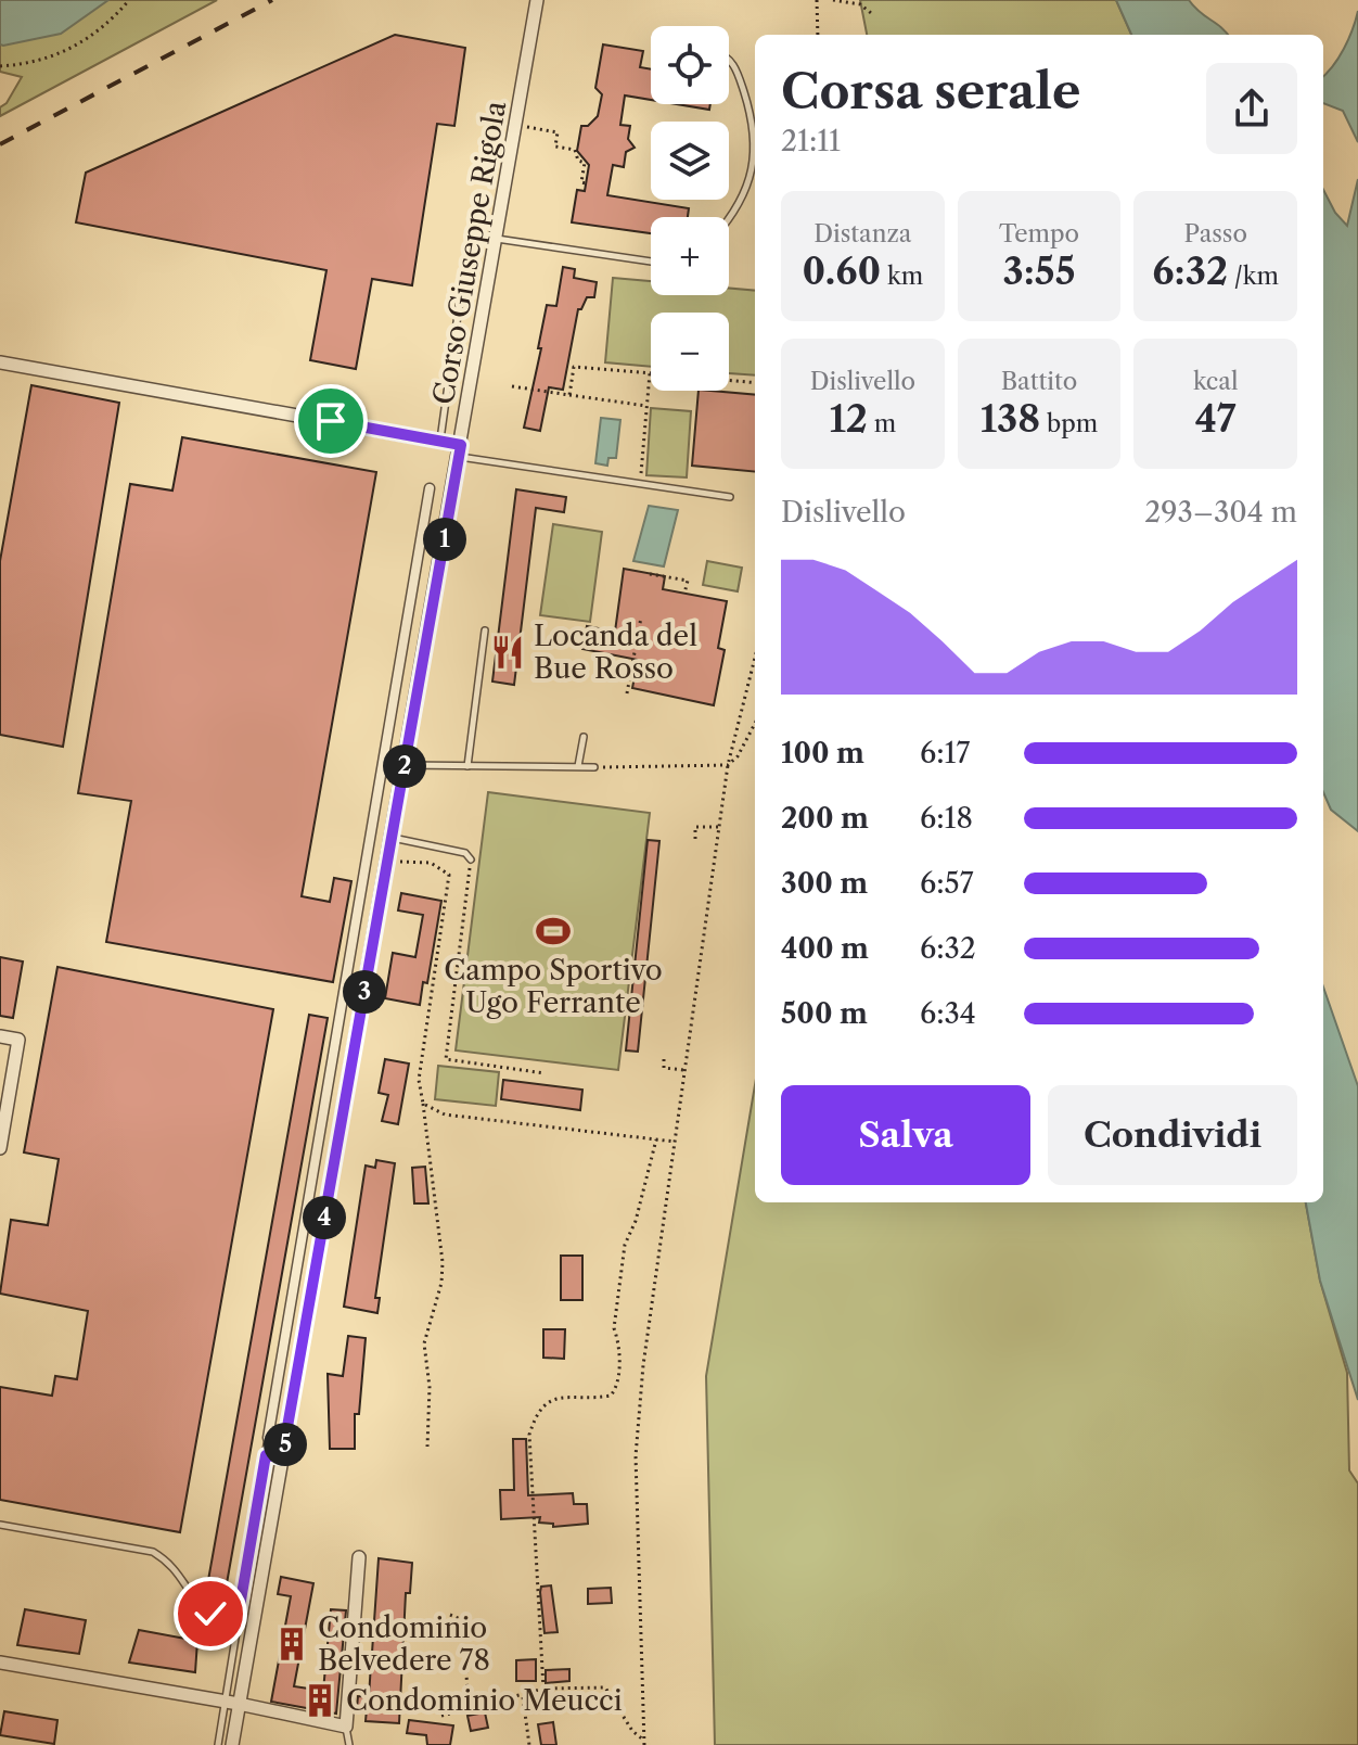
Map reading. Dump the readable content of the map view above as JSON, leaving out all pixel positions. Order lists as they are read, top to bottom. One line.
{"streets":{"street":["Corso Giuseppe Rigola"]},"places":{"restaurant":["Locanda del Bue Rosso"],"sports":["Campo Sportivo Ugo Ferrante"],"building":["Condominio Belvedere 78","Condominio Meucci"]},"page":{"map_buttons":["+","−"],"heading":["Corsa serale","21:11"],"stats":[["Distanza","0.60 km"],["Tempo","3:55"],["Passo","6:32 /km"],["Dislivello","12 m"],["Battito","138 bpm"],["kcal","47"]],"chart":["Dislivello","293–304 m"],"pins":["1","2","3","4","5"],"list":[{"name":"100 m","note":"6:17"},{"name":"200 m","note":"6:18"},{"name":"300 m","note":"6:57"},{"name":"400 m","note":"6:32"},{"name":"500 m","note":"6:34"}],"buttons":["Salva","Condividi"]}}
